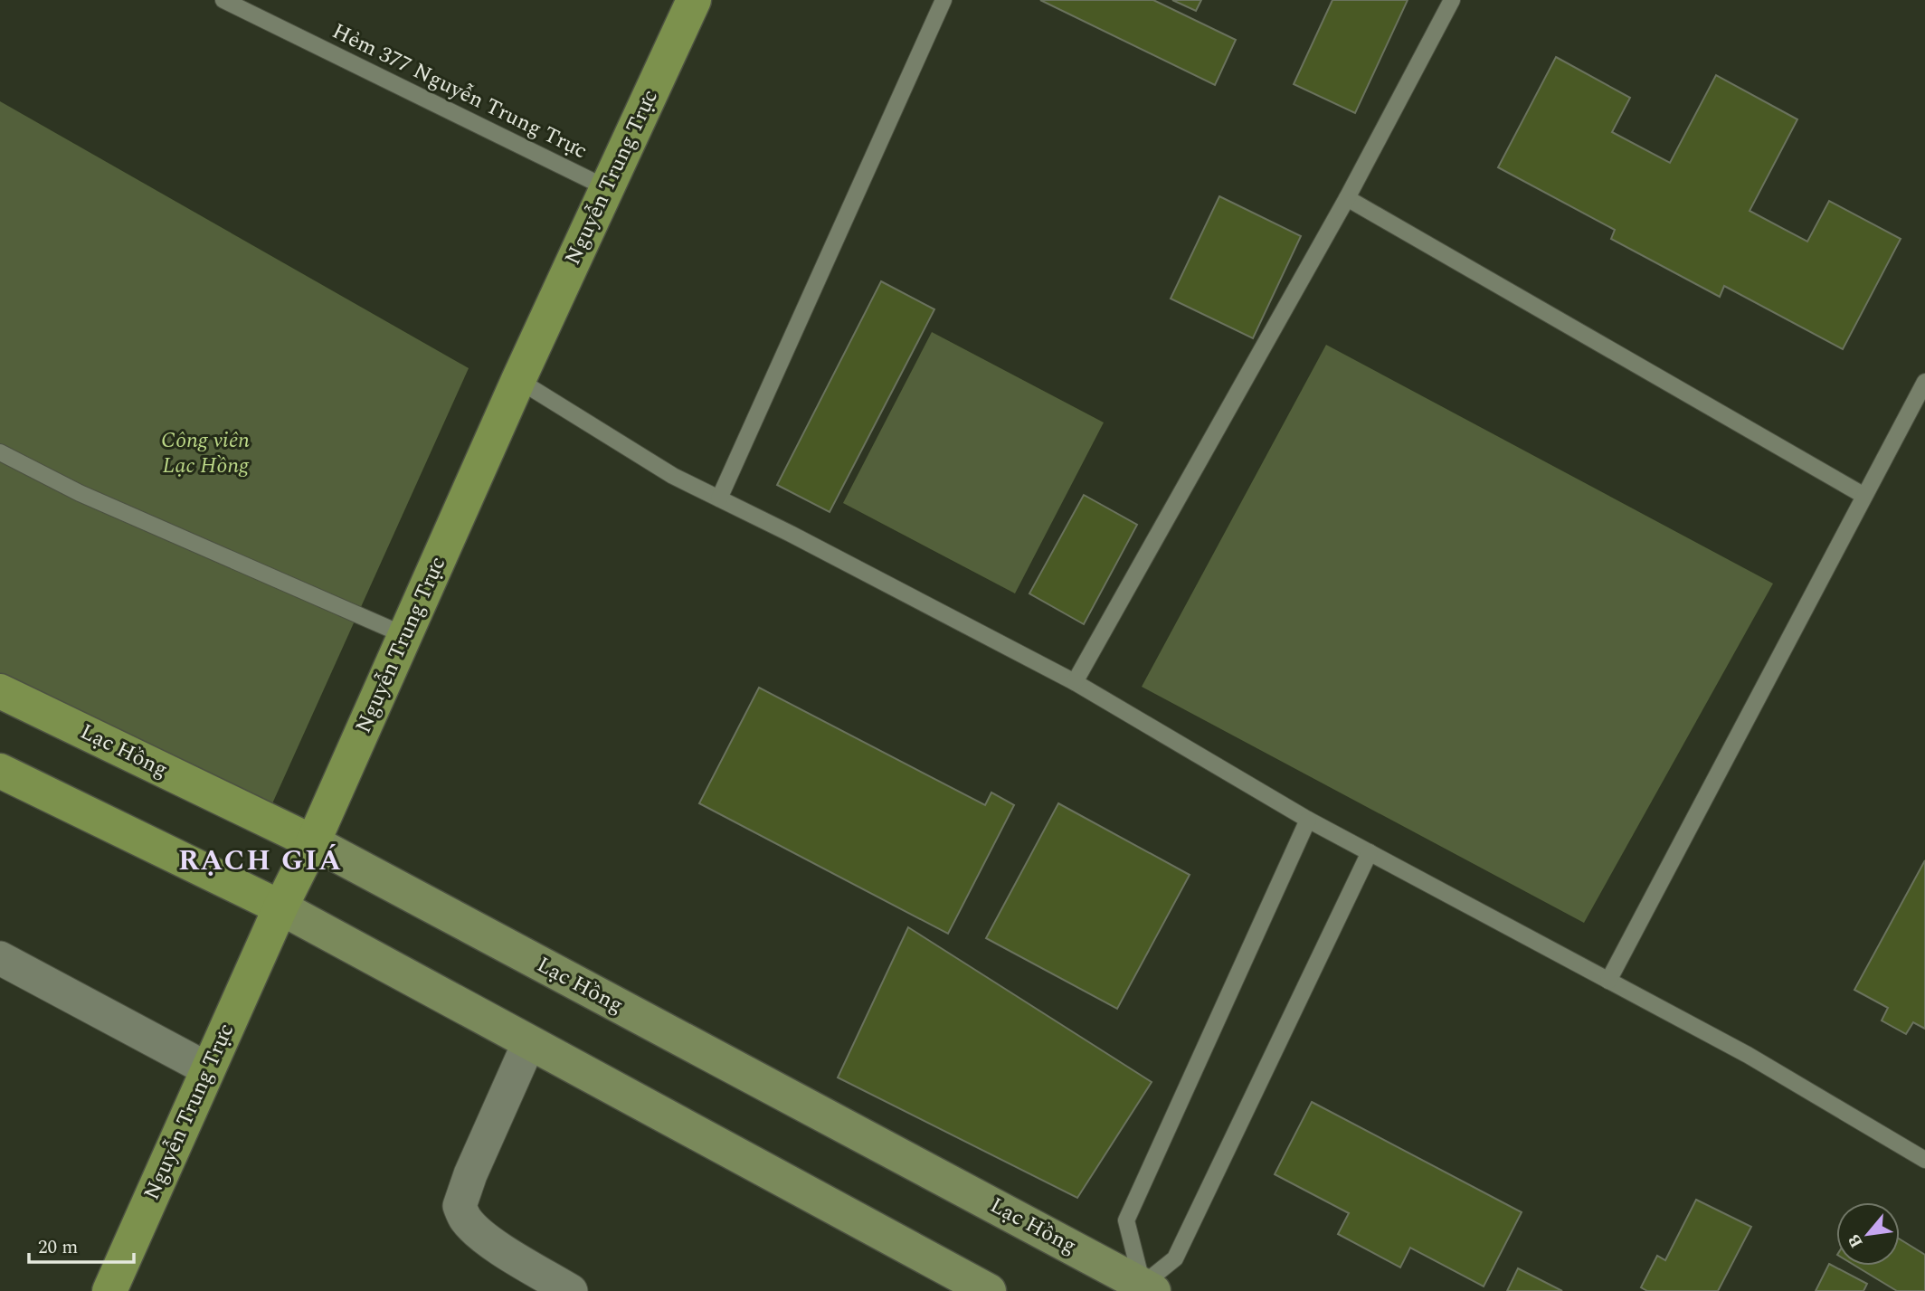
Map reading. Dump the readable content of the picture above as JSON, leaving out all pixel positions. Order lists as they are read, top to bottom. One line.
{"streets":{"main road":["Nguyễn Trung Trực","Lạc Hồng"],"lane":["Hẻm 377 Nguyễn Trung Trực"]},"crossings":[["Hẻm 377 Nguyễn Trung Trực","Nguyễn Trung Trực"],["Nguyễn Trung Trực","Lạc Hồng"]],"districts":["RẠCH GIÁ"],"parks":["Công viên Lạc Hồng"],"scale_bar":"20 m","north":"bottom left"}
